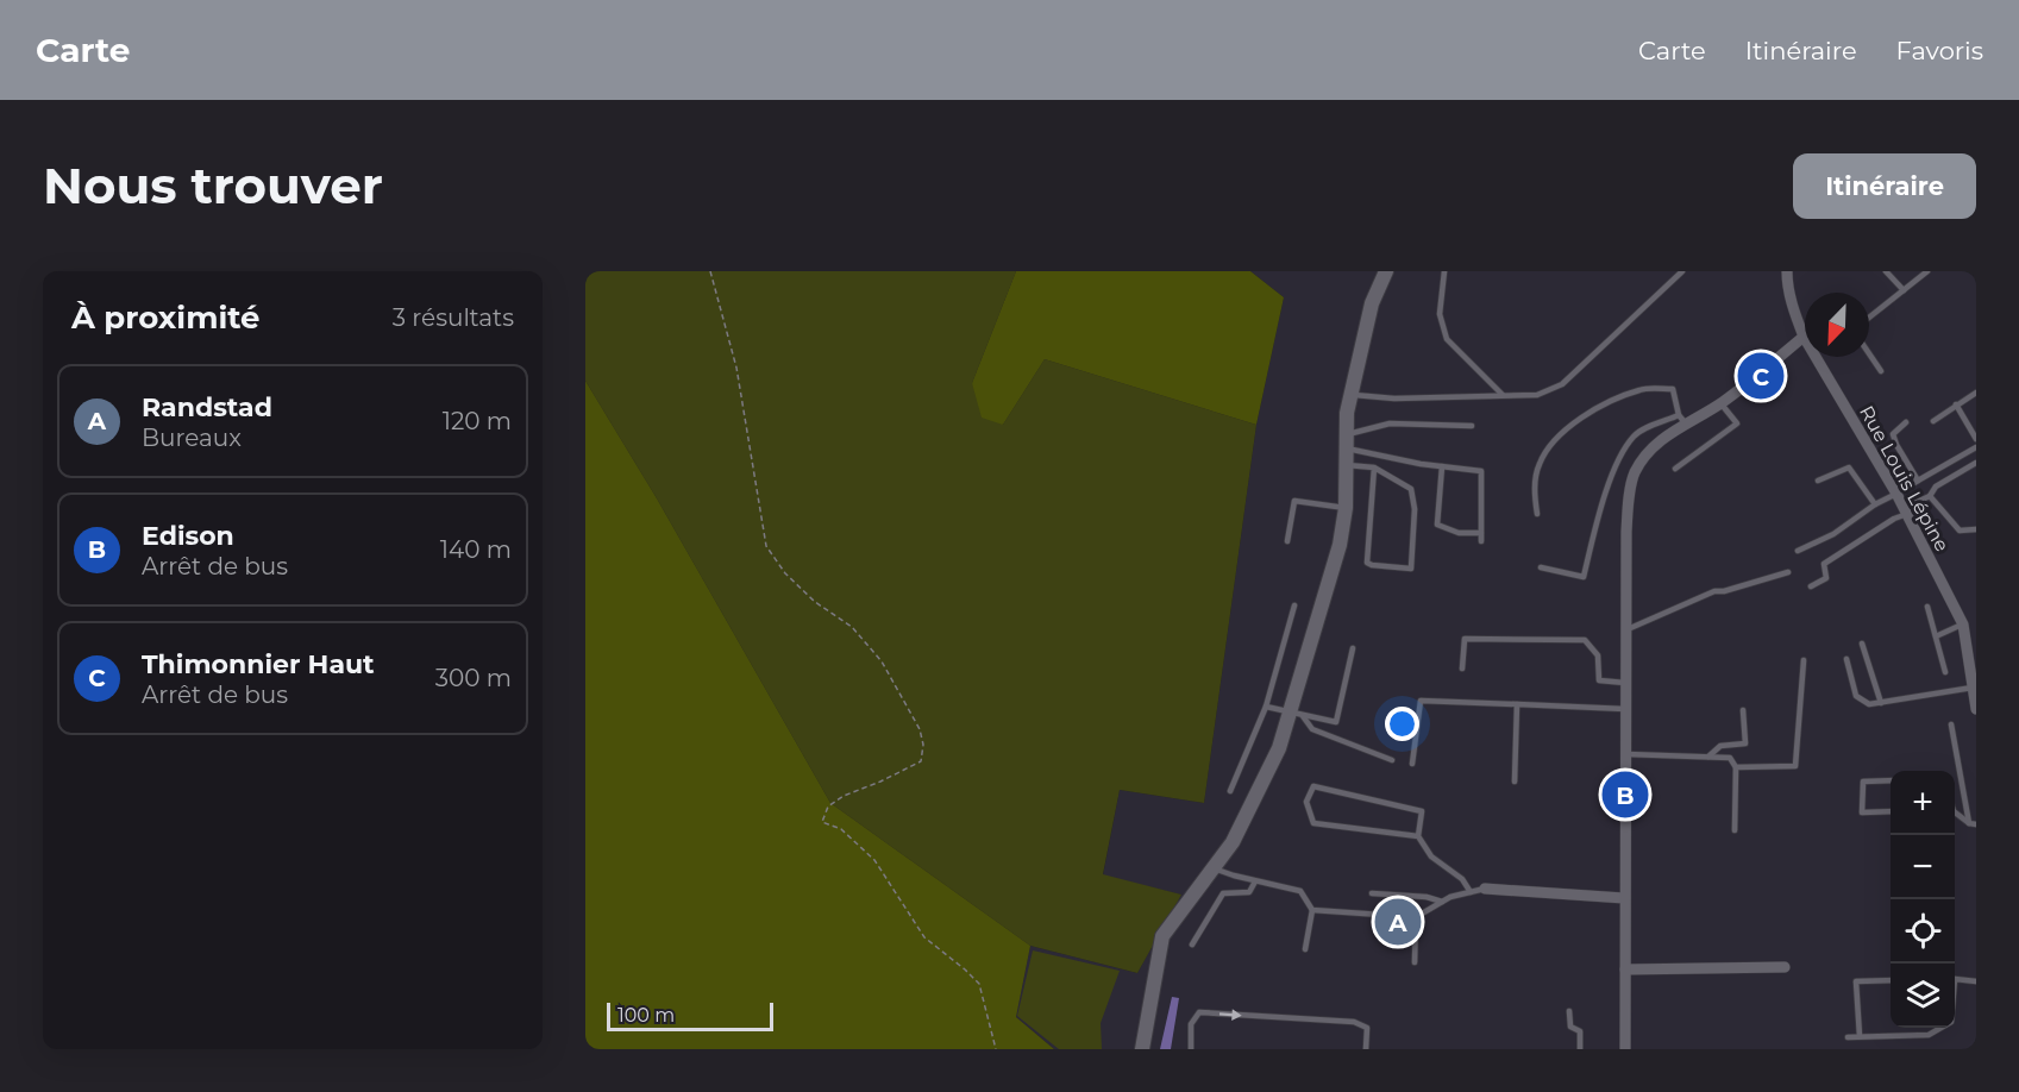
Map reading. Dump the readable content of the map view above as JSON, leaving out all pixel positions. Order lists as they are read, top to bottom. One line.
{"streets":{"street":["Rue Louis Lépine"]},"scale_bar":"100 m","north":"bottom left","page":{"header":"Carte","nav":["Carte","Itinéraire","Favoris"],"buttons":"Itinéraire","title":"Nous trouver","heading":["À proximité","3 résultats"],"pins":["C","B","A"],"list":[{"mark":"A","name":"Randstad","note":"Bureaux","value":"120 m"},{"mark":"B","name":"Edison","note":"Arrêt de bus","value":"140 m"},{"mark":"C","name":"Thimonnier Haut","note":"Arrêt de bus","value":"300 m"}],"map_buttons":["+","−"],"scale":"100 m"}}
